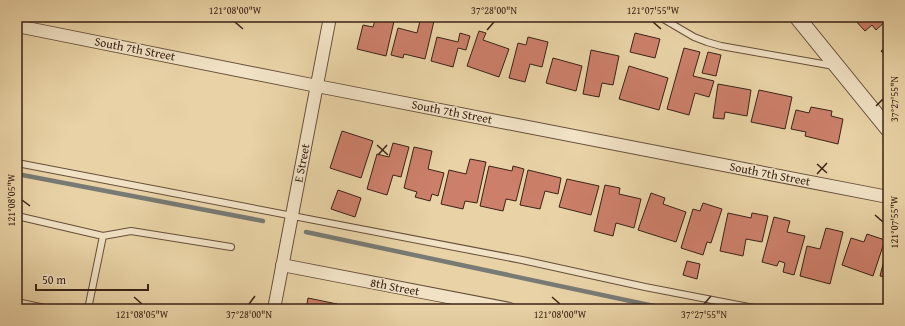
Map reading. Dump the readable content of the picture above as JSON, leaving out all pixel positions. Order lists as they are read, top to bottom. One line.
{"streets":{"street":["South 7th Street","E Street","8th Street"]},"crossings":[["South 7th Street","E Street"],["E Street","8th Street"]],"scale_bar":"50 m","coordinates":["121°08'00\"W","37°28'00\"N","121°07'55\"W","37°27'55\"N","121°08'05\"W"]}
